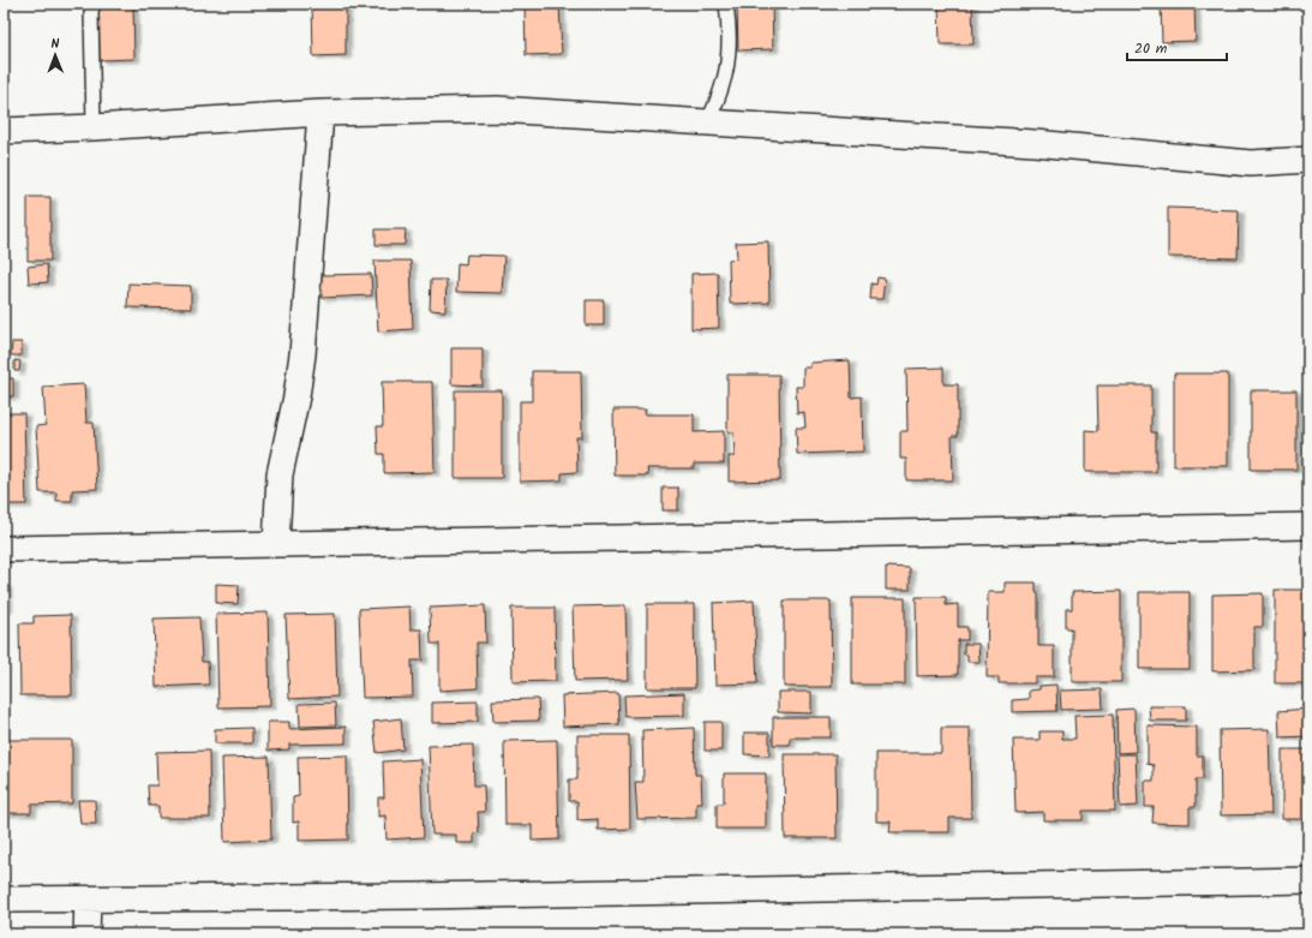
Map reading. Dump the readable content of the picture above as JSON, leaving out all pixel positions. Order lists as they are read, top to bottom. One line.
{"scale_bar":"20 m","north":"top"}
